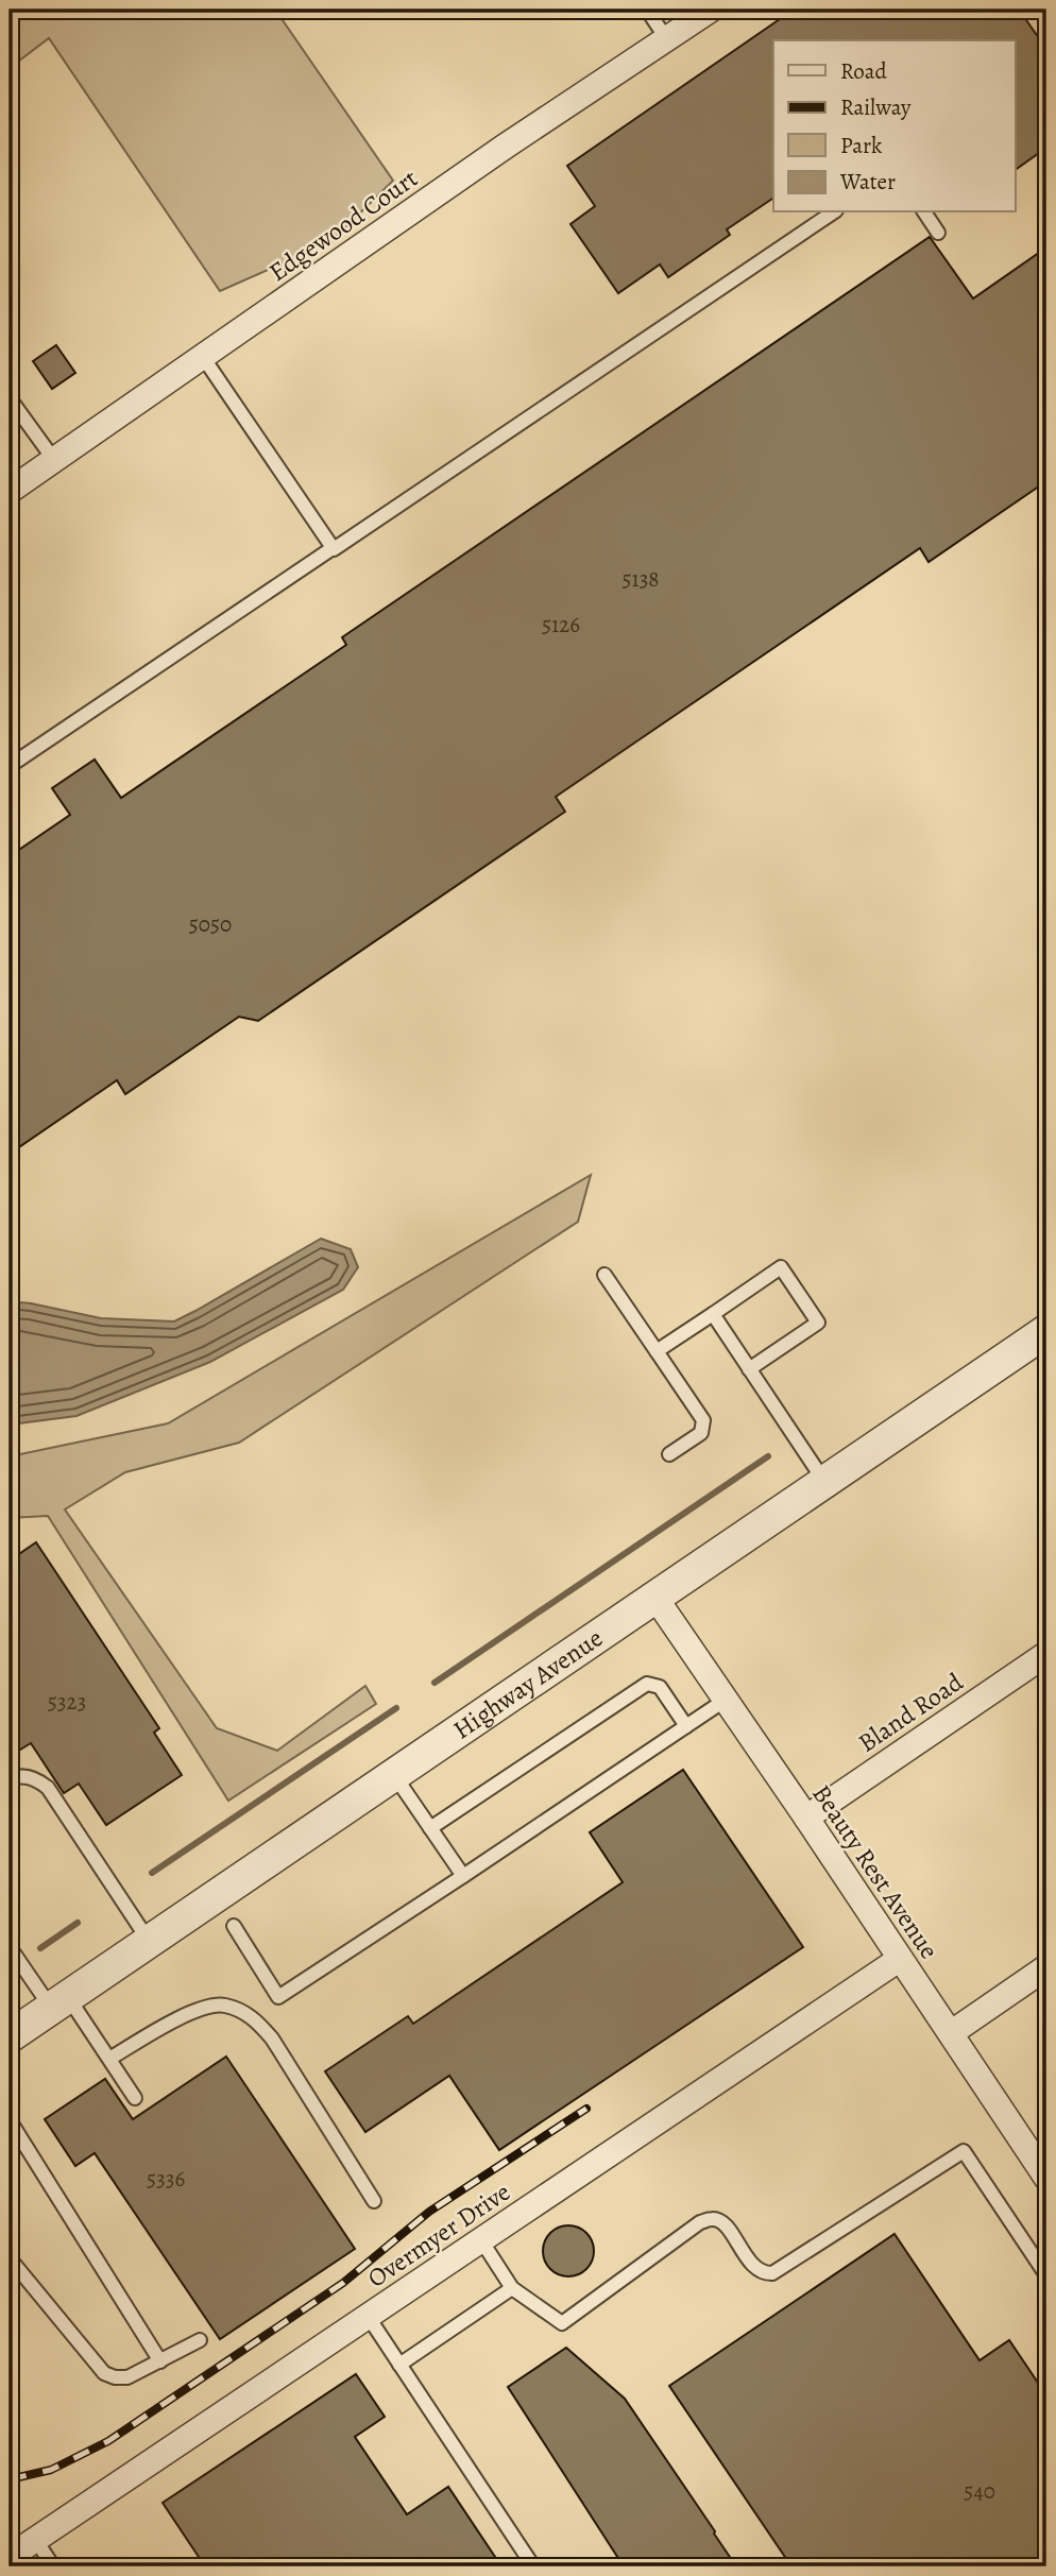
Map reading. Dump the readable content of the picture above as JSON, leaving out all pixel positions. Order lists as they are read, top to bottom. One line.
{"streets":{"street":["Edgewood Court","Highway Avenue","Bland Road","Beauty Rest Avenue","Overmyer Drive"]},"crossings":[["Highway Avenue","Beauty Rest Avenue"],["Bland Road","Beauty Rest Avenue"],["Beauty Rest Avenue","Overmyer Drive"]],"house_numbers":["5138","5126","5050","5323","5336","540"],"legend":["Road","Railway","Park","Water"]}
